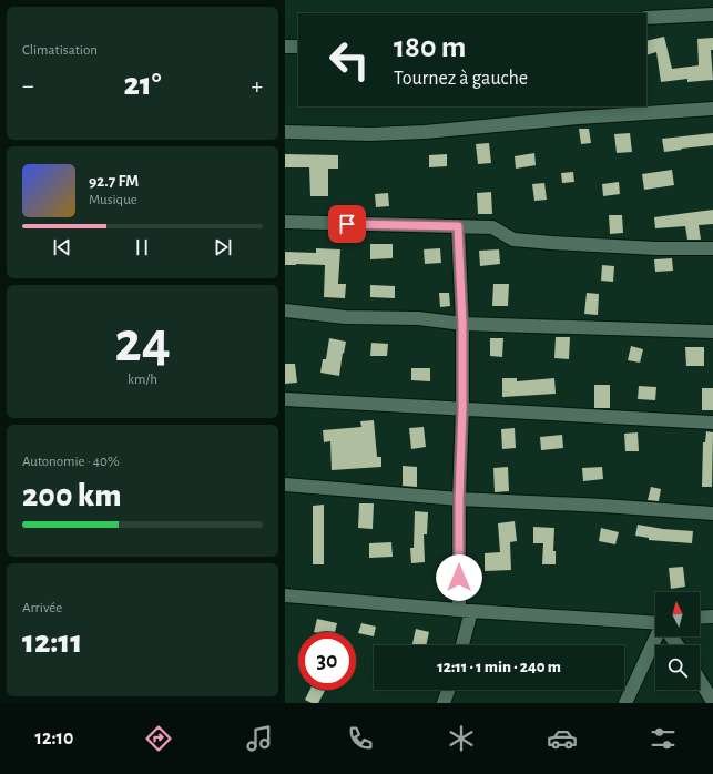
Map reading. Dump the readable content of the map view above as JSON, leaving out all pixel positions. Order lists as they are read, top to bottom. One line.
{"north":"top","page":{"tile":["Climatisation",["24","km/h"],["Autonomie · 40%","200 km"],["Arrivée","12:11"]],"turn":["180 m","Tournez à gauche"],"heat":["−","21°","+"],"song":["92.7 FM","Musique"],"limit":"30","trip":"12:11 · 1 min · 240 m","tabs":"12:10"}}
